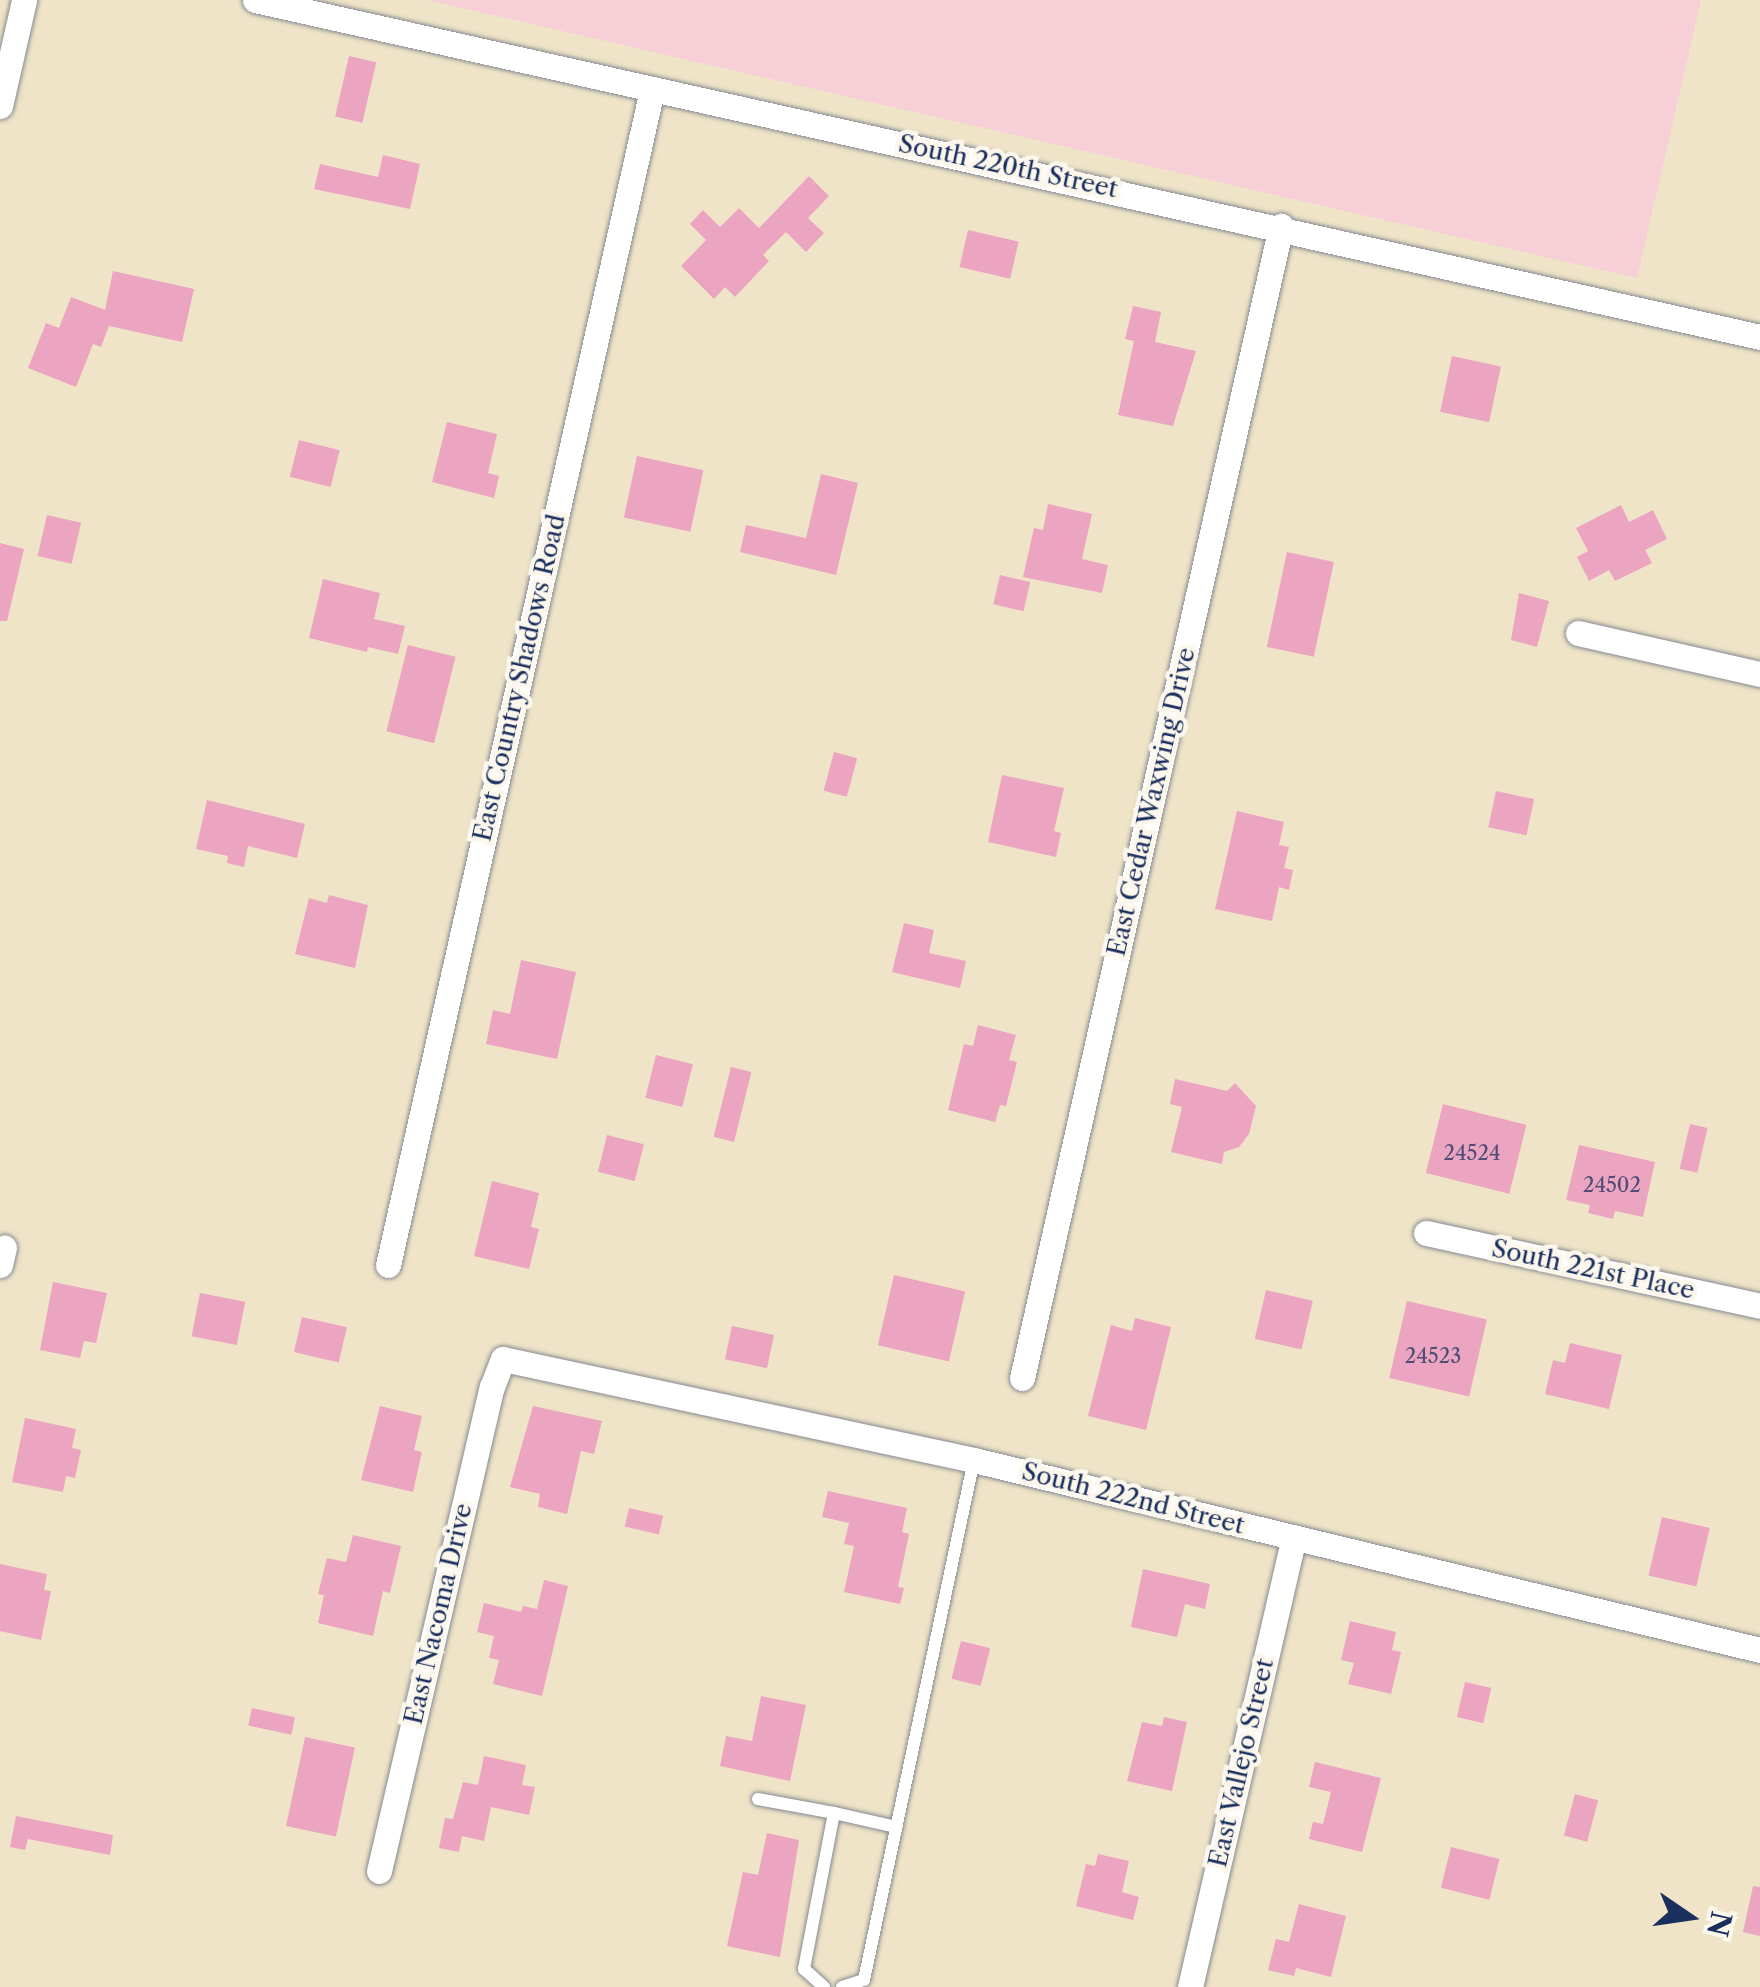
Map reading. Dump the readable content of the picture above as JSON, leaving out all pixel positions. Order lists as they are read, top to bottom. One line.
{"streets":{"street":["South 220th Street","East Country Shadows Road","East Cedar Waxwing Drive","South 221st Place","South 222nd Street","East Nacoma Drive","East Vallejo Street"]},"crossings":[["South 220th Street","East Country Shadows Road"],["South 220th Street","East Cedar Waxwing Drive"],["South 222nd Street","East Nacoma Drive"],["South 222nd Street","East Vallejo Street"]],"house_numbers":["24524","24502","24523"],"north":"right"}
